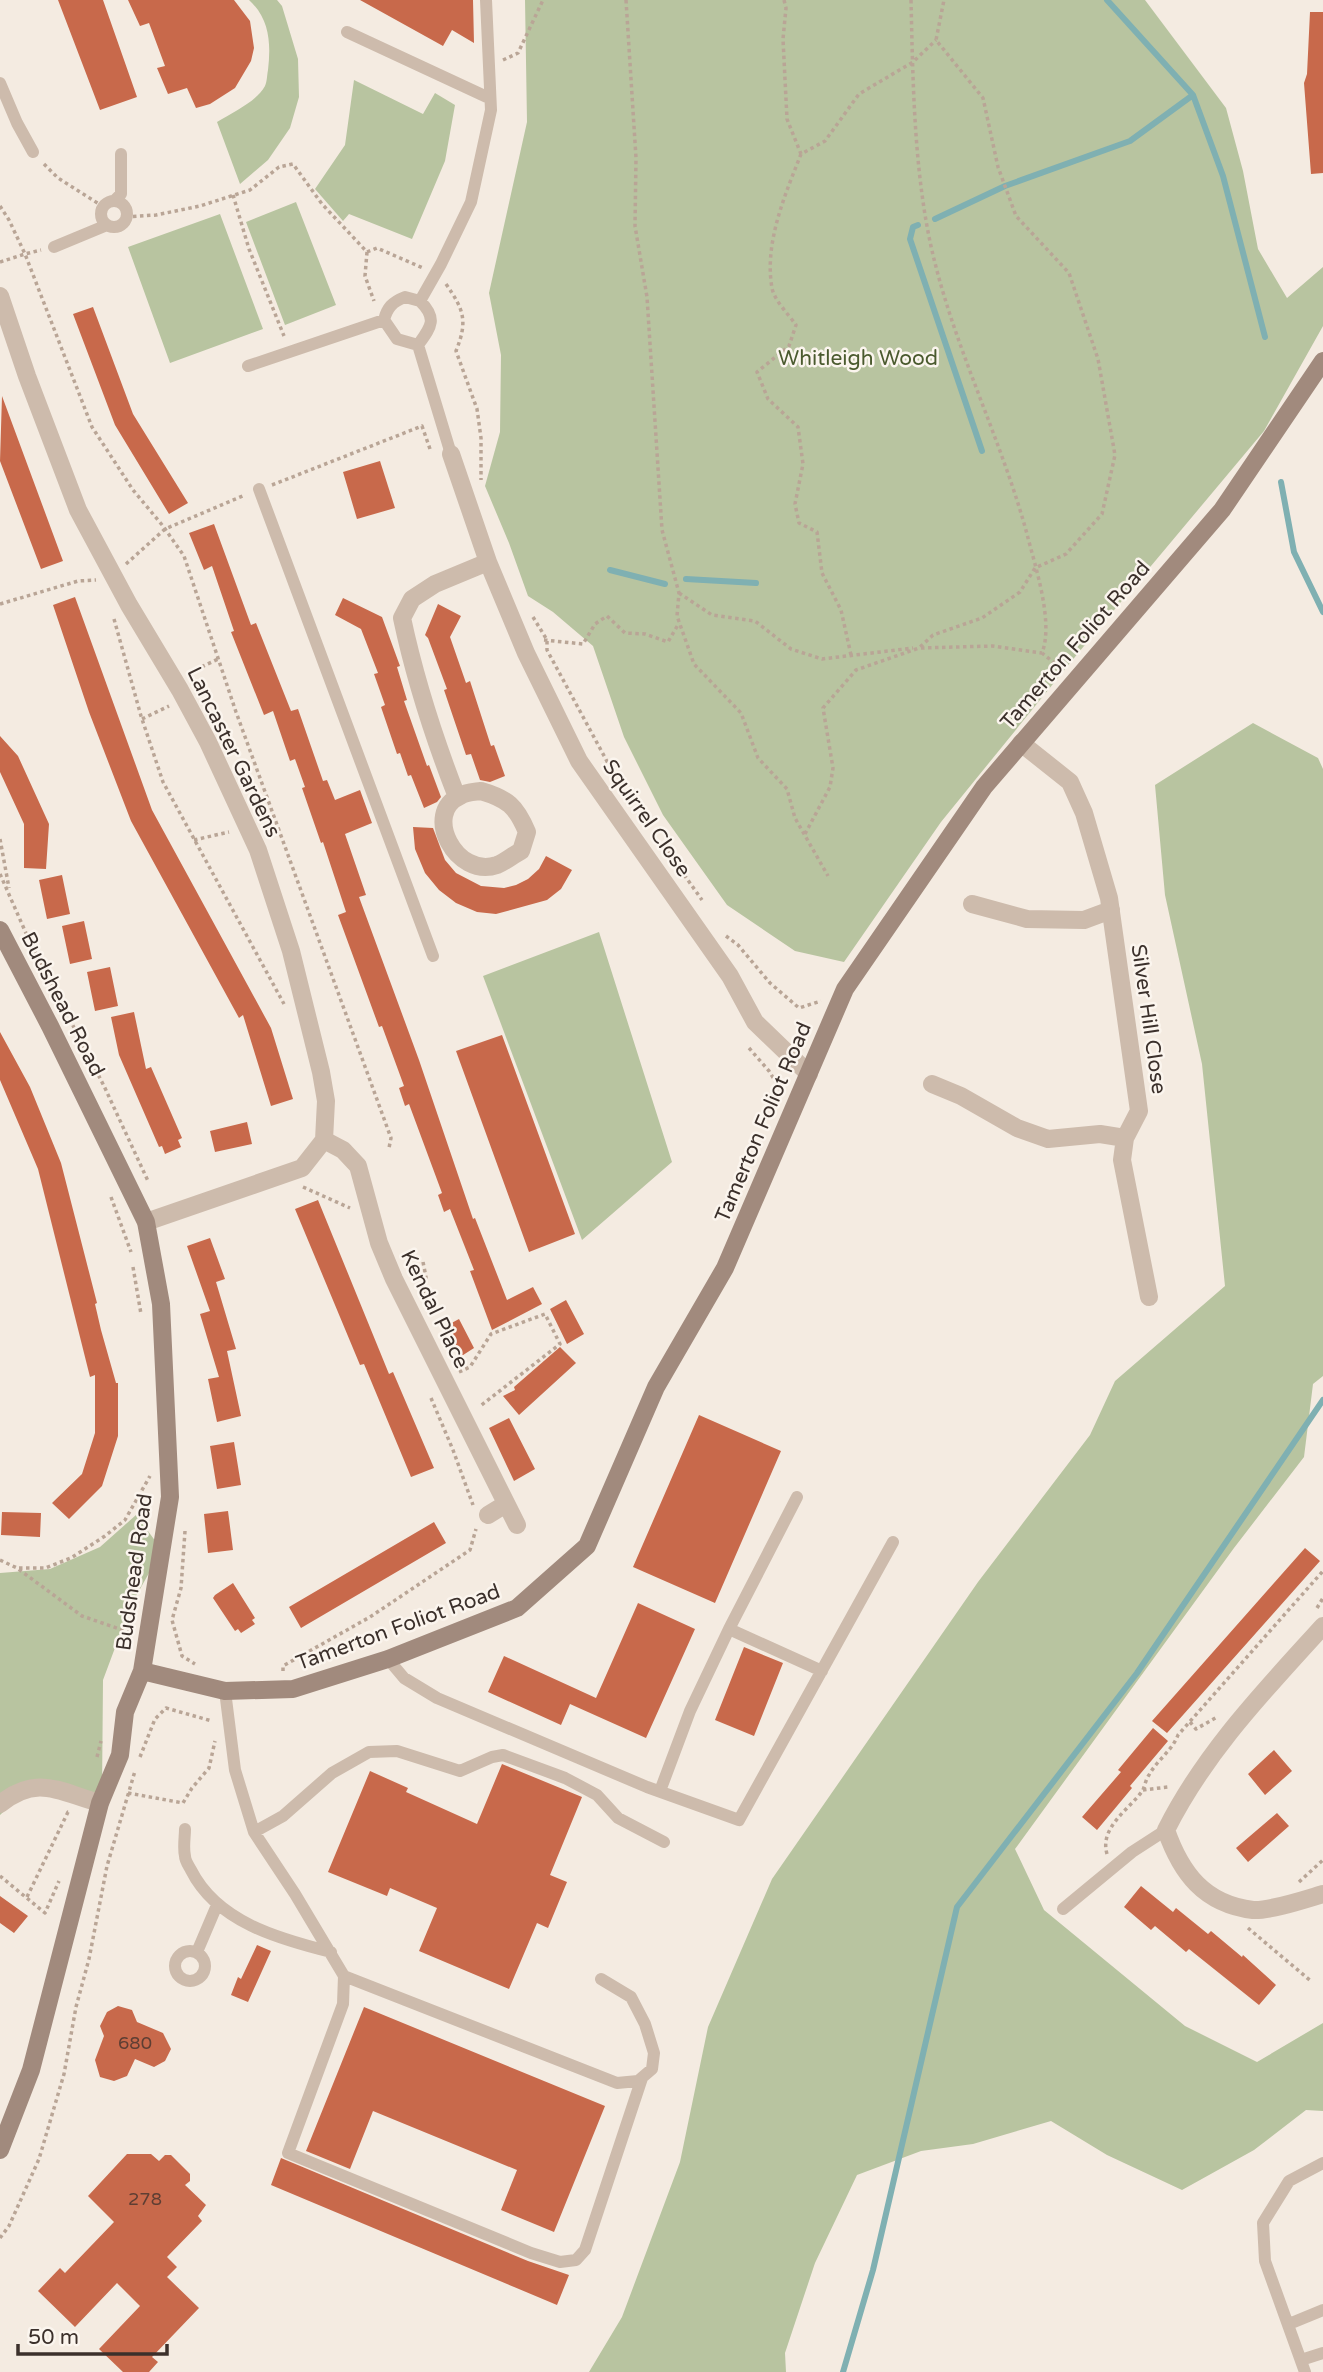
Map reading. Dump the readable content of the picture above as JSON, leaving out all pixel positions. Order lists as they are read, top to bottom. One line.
{"streets":{"main road":["Tamerton Foliot Road","Budshead Road"],"street":["Lancaster Gardens","Squirrel Close","Silver Hill Close","Kendal Place"]},"crossings":[["Tamerton Foliot Road","Squirrel Close"],["Tamerton Foliot Road","Budshead Road"],["Tamerton Foliot Road","Silver Hill Close"],["Lancaster Gardens","Kendal Place"]],"parks":["Whitleigh Wood"],"house_numbers":["680","278"],"scale_bar":"50 m"}
